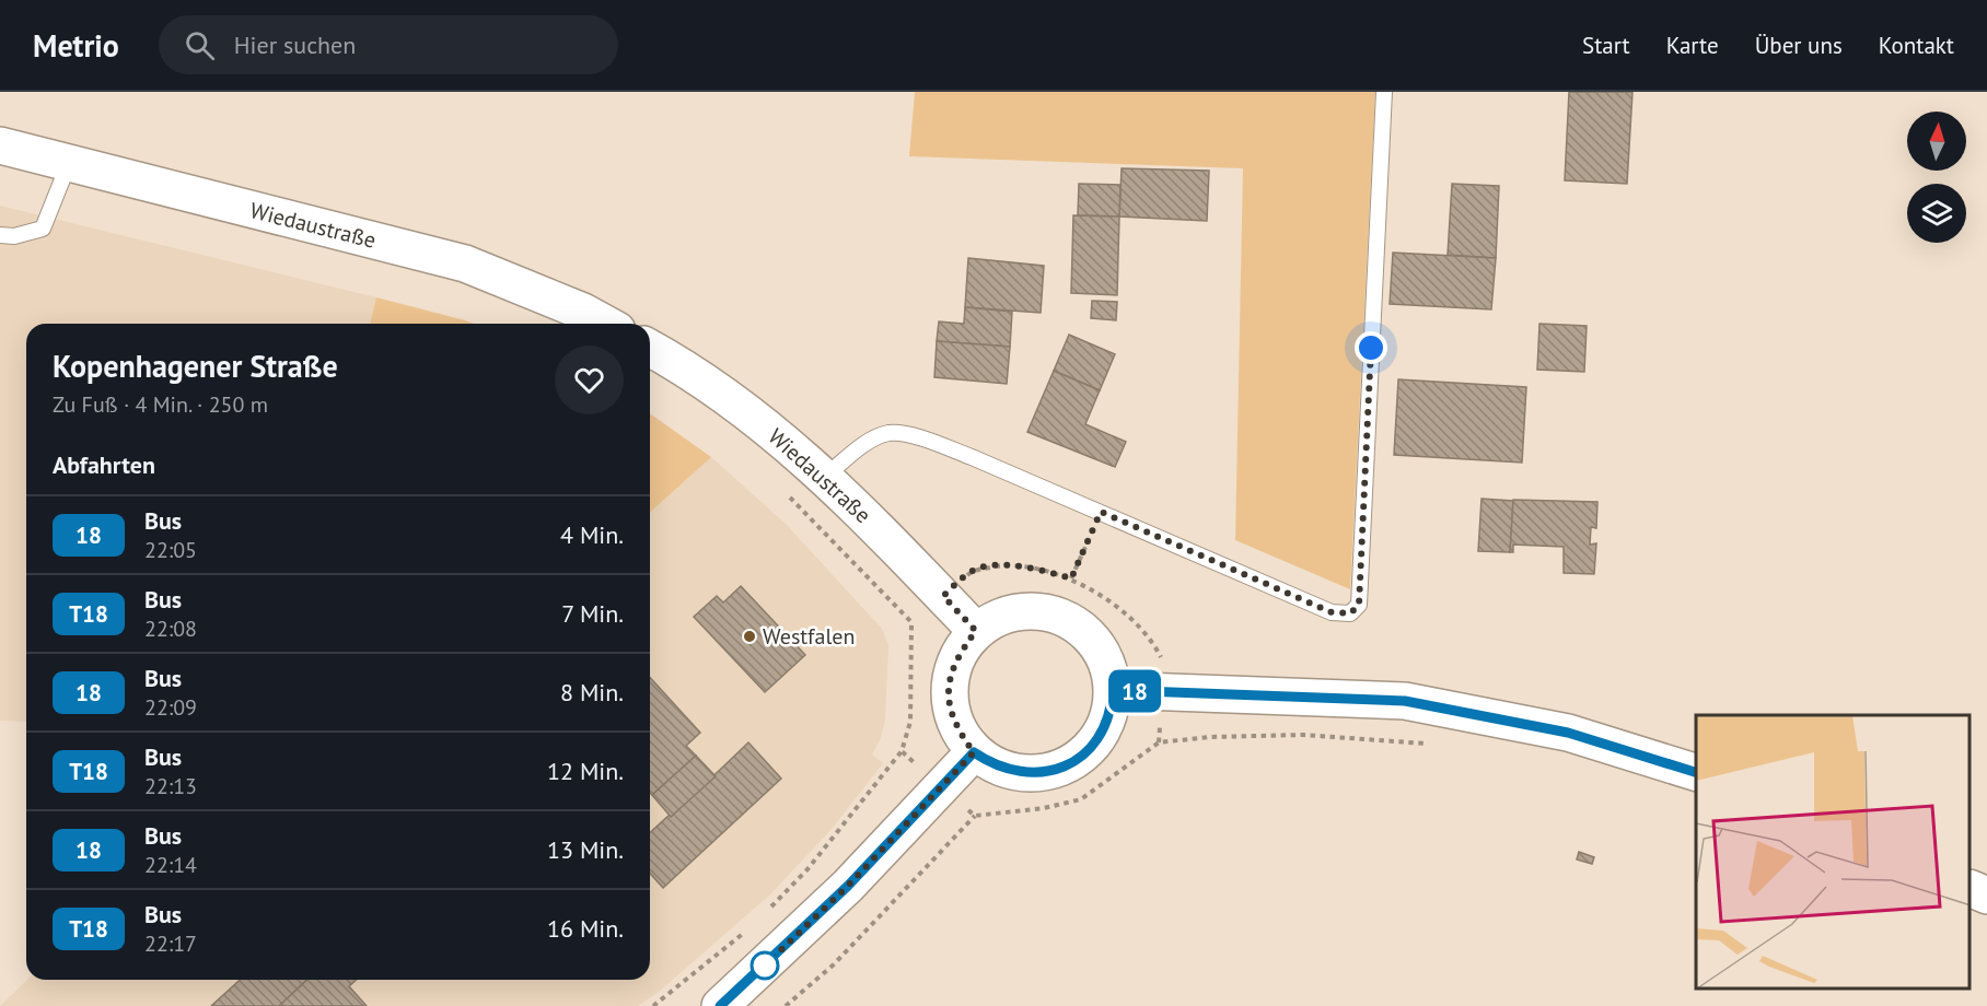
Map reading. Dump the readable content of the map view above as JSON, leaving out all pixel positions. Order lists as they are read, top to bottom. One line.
{"streets":{"main road":["Wiedaustraße"]},"places":["Westfalen"],"lines":["bus line 18"],"north":"top","page":{"header":"Metrio","search":"Hier suchen","nav":["Start","Karte","Über uns","Kontakt"],"on_map":"18","heading":[["Kopenhagener Straße","Zu Fuß · 4 Min. · 250 m"],"Abfahrten"],"list":[{"mark":"18","name":"Bus","note":"22:05","value":"4 Min."},{"mark":"T18","name":"Bus","note":"22:08","value":"7 Min."},{"mark":"18","name":"Bus","note":"22:09","value":"8 Min."},{"mark":"T18","name":"Bus","note":"22:13","value":"12 Min."},{"mark":"18","name":"Bus","note":"22:14","value":"13 Min."},{"mark":"T18","name":"Bus","note":"22:17","value":"16 Min."}]}}
